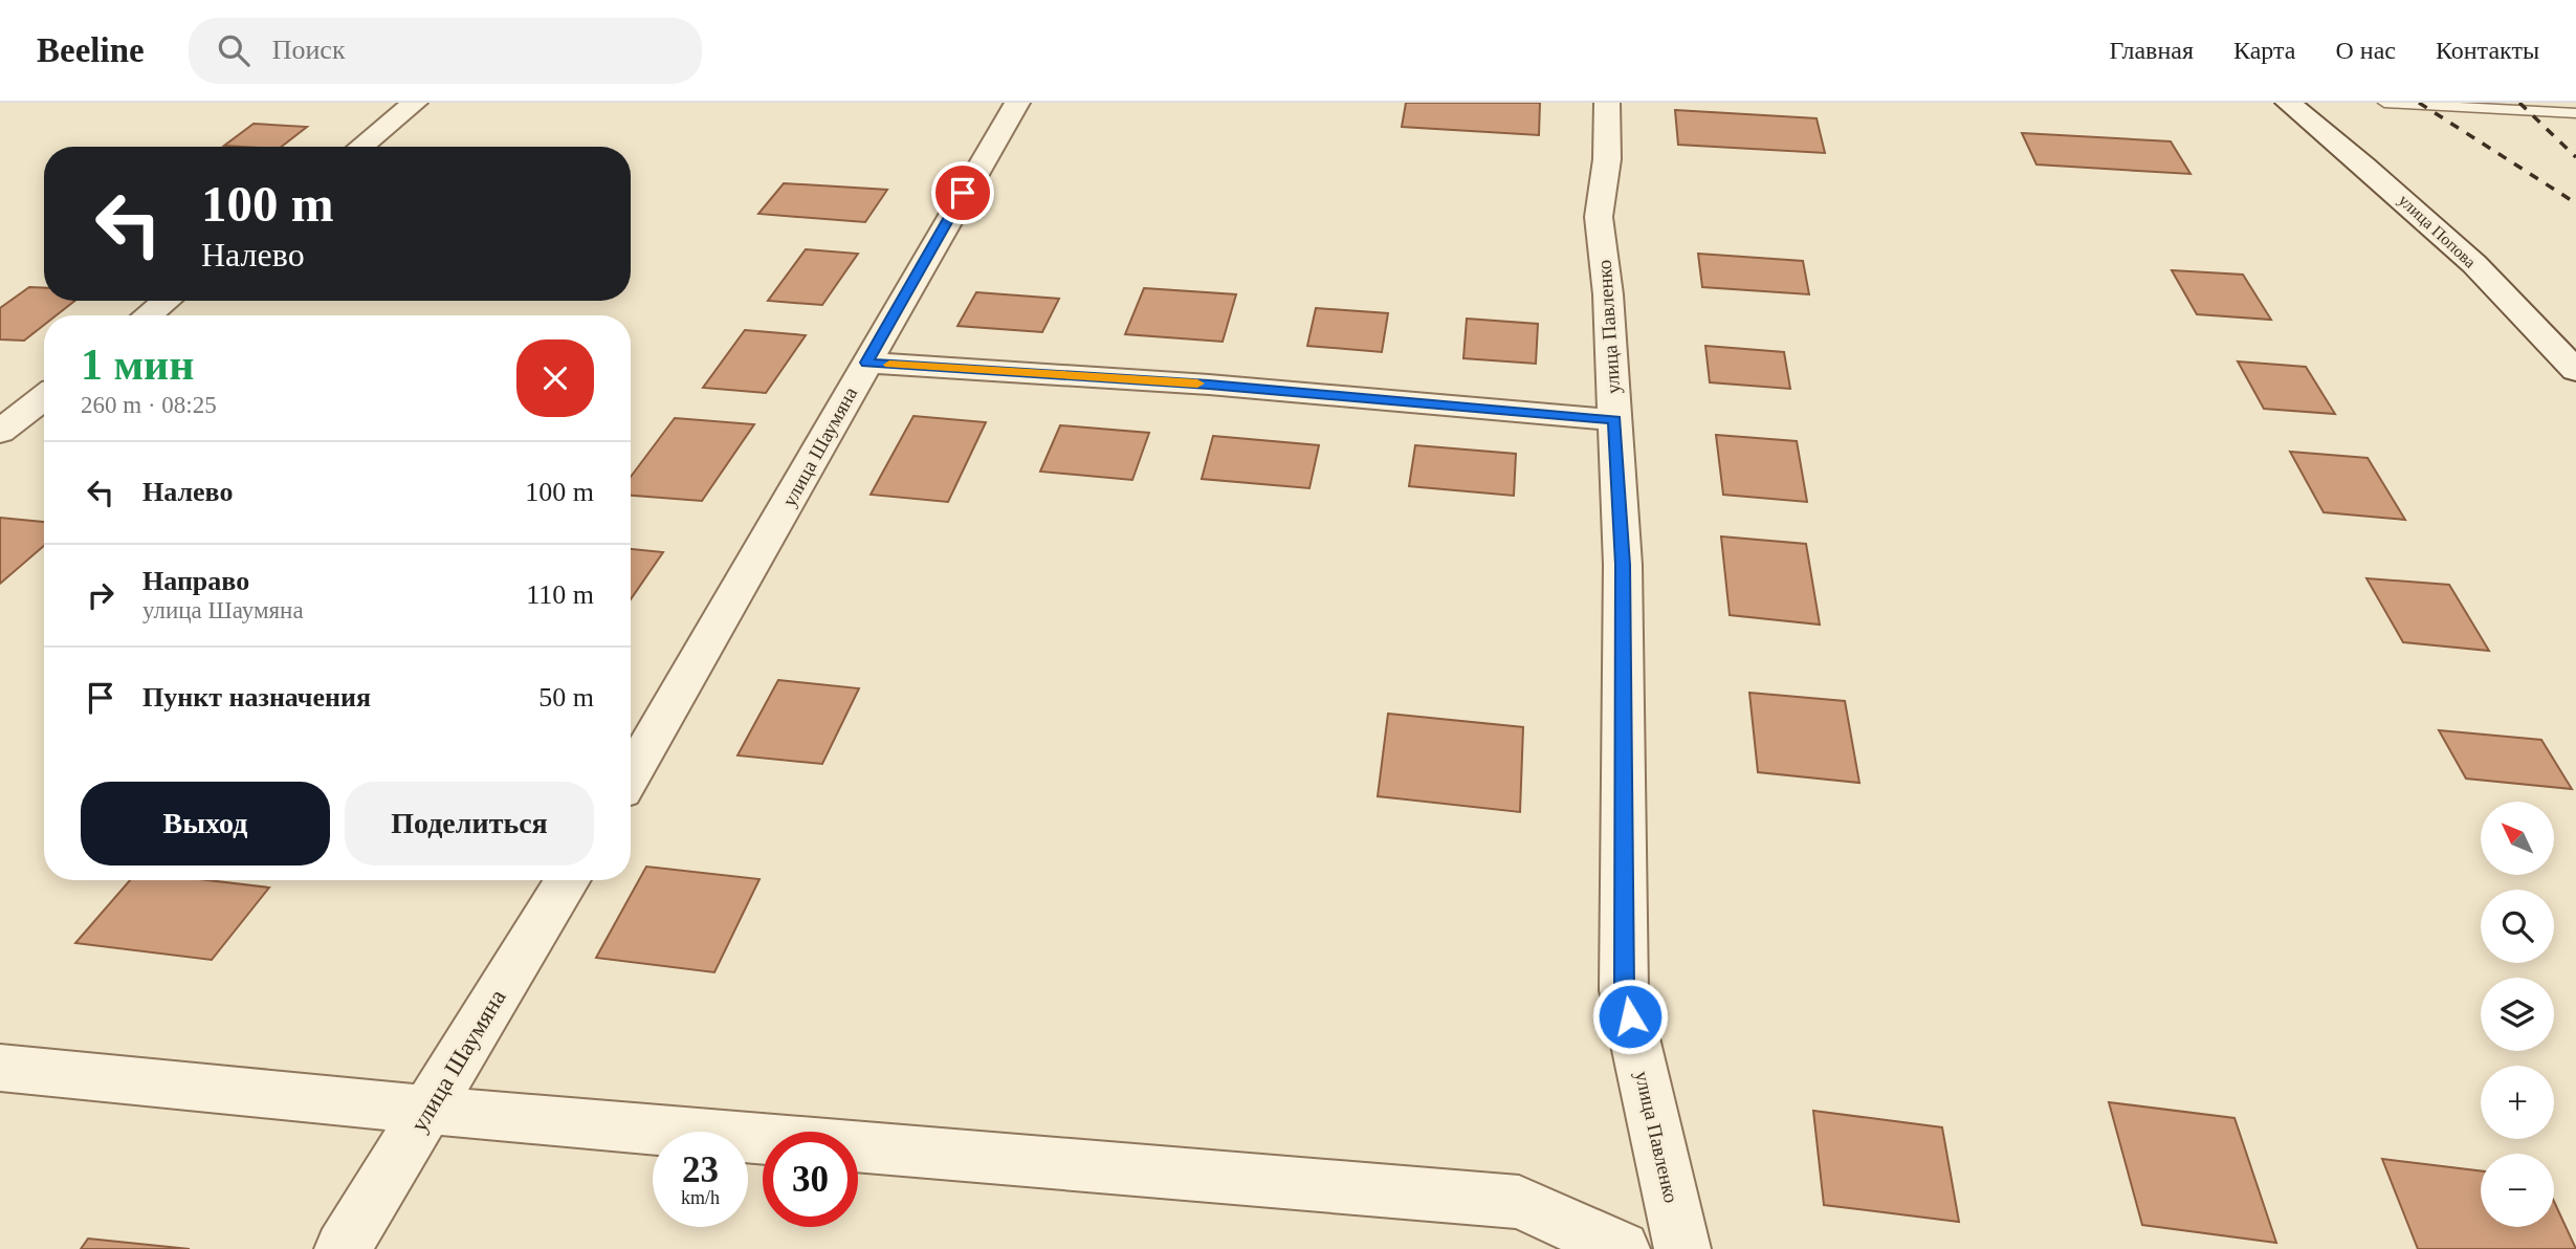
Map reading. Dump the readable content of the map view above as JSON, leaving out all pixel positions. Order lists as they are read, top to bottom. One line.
{"streets":{"street":["улица Попова","улица Павленко","улица Шаумяна"]},"north":"top left","page":{"header":"Beeline","search":"Поиск","nav":["Главная","Карта","О нас","Контакты"],"turn":["100 m","Налево"],"heading":["1 мин","260 m · 08:25"],"list":[{"name":"Налево","value":"100 m"},{"name":"Направо","note":"улица Шаумяна","value":"110 m"},{"name":"Пункт назначения","value":"50 m"}],"buttons":["Выход","Поделиться"],"map_buttons":["+","−"],"speed":"23 km/h","limit":"30"}}
